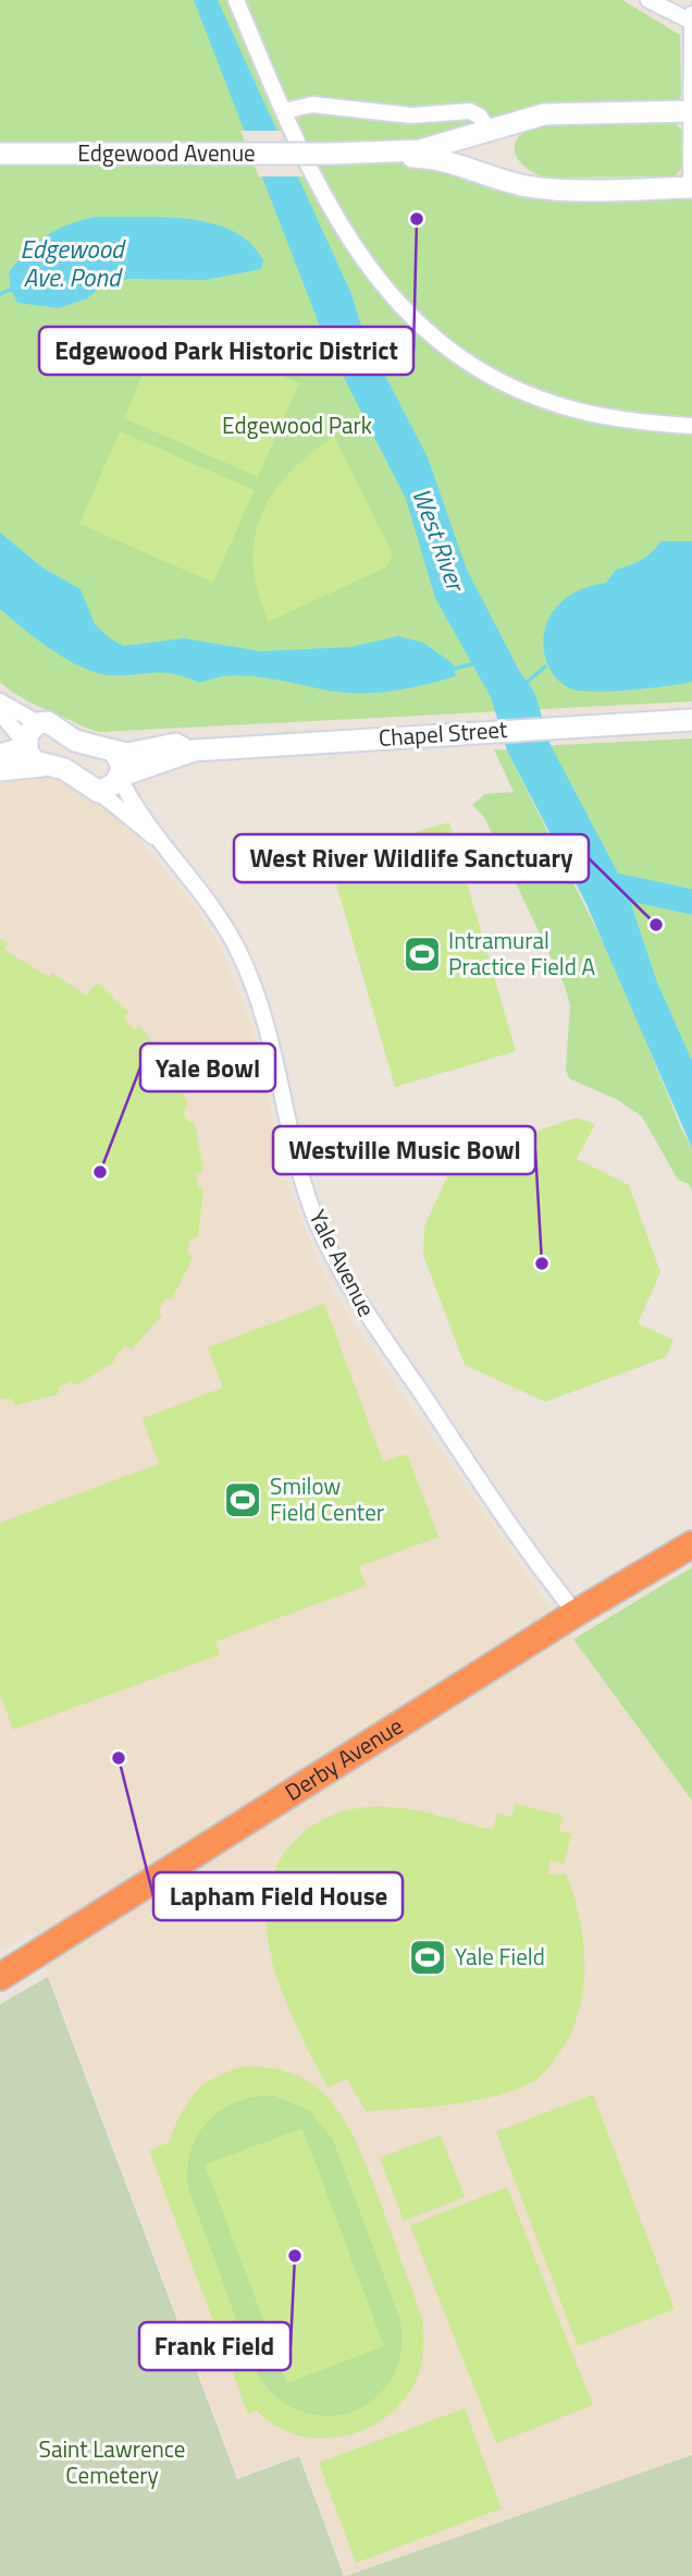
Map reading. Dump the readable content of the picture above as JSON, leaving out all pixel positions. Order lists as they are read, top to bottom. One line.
{"streets":{"highway":["Derby Avenue"],"street":["Edgewood Avenue","Chapel Street","Yale Avenue"]},"crossings":[["Chapel Street","Yale Avenue"],["Yale Avenue","Derby Avenue"]],"water":["Edgewood Ave. Pond","West River"],"parks":["Edgewood Park","Saint Lawrence Cemetery"],"places":{"other":["Edgewood Park Historic District","West River Wildlife Sanctuary","Yale Bowl","Westville Music Bowl","Lapham Field House","Frank Field"],"sports":["Intramural Practice Field A","Smilow Field Center","Yale Field"]}}
